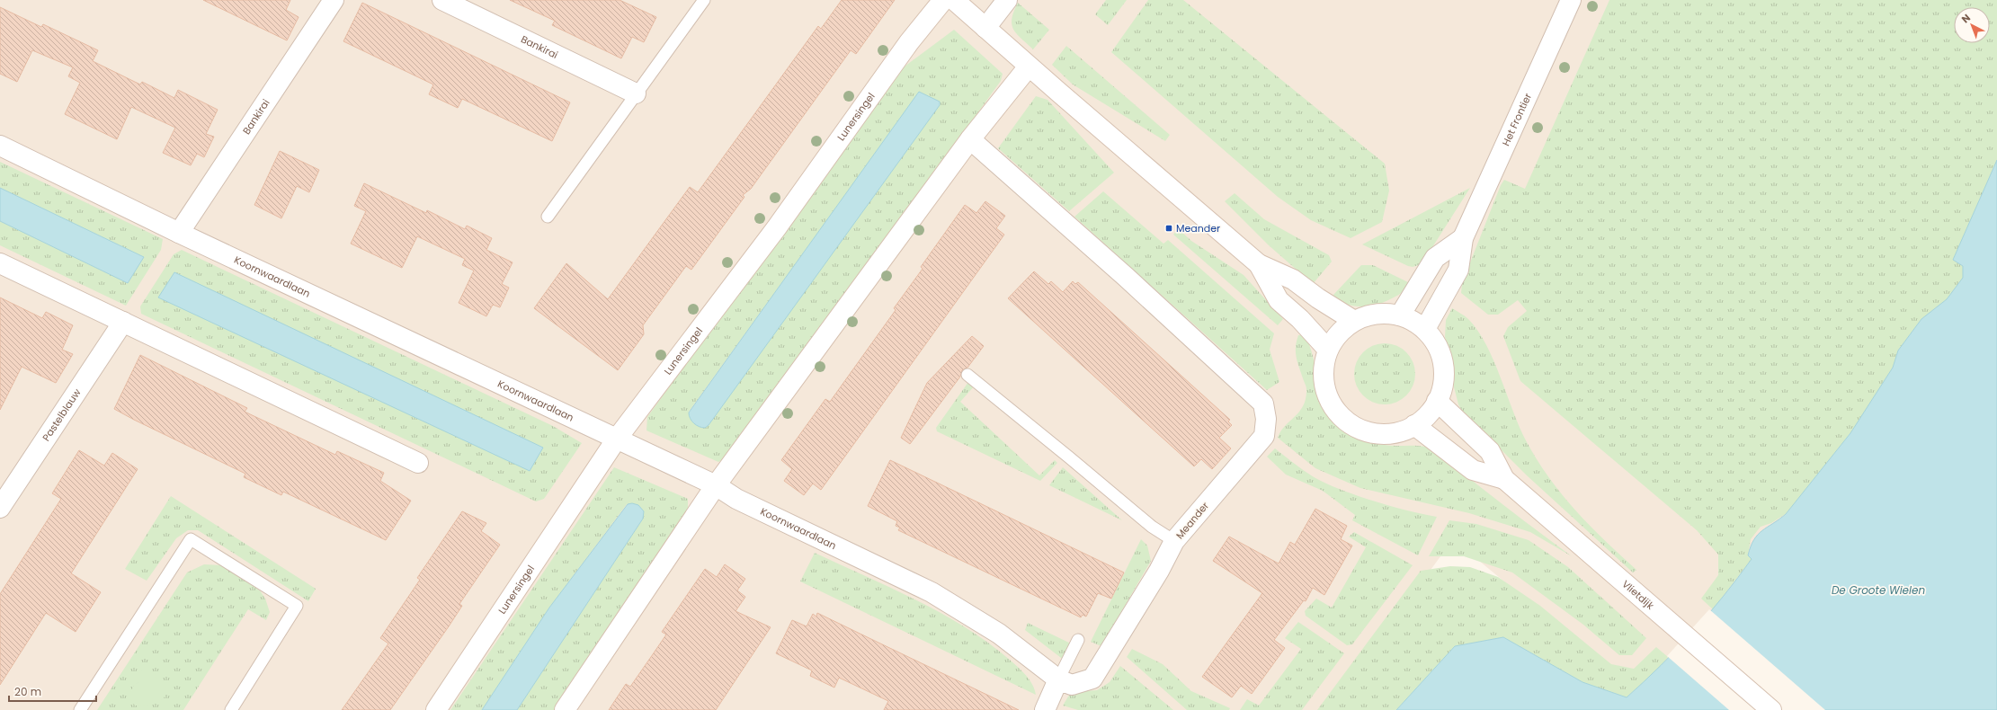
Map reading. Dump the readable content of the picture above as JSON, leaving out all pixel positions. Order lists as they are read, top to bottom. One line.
{"streets":{"street":["Bankirai","Lunersingel","Het Frontier","Koornwaardlaan","Pastelblauw","Meander","Vlietdijk"]},"crossings":[["Bankirai","Koornwaardlaan"],["Lunersingel","Koornwaardlaan"],["Het Frontier","Vlietdijk"],["Koornwaardlaan","Meander"]],"water":["De Groote Wielen"],"places":{"transit":["Meander"]},"scale_bar":"20 m","north":"top left"}
